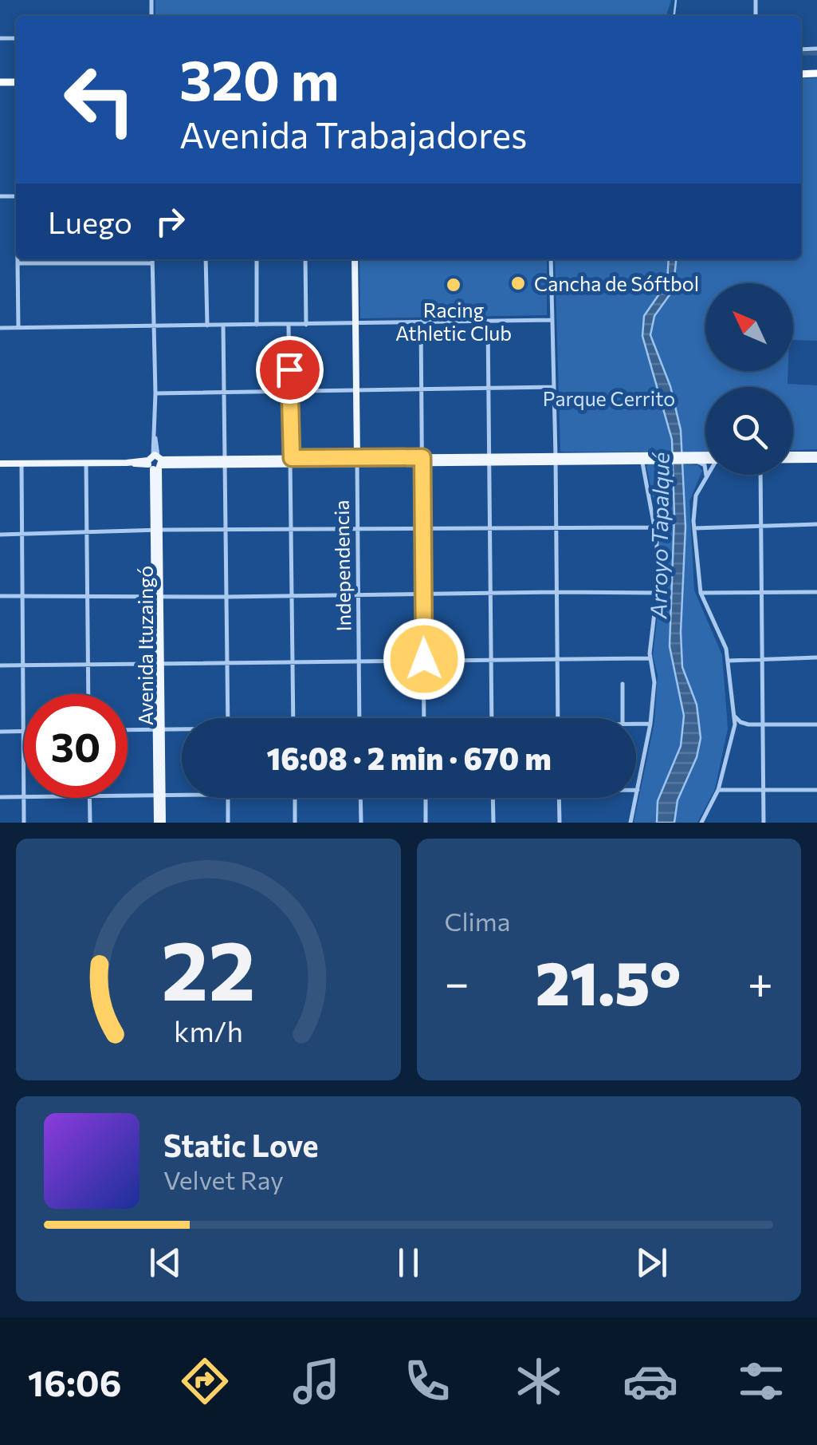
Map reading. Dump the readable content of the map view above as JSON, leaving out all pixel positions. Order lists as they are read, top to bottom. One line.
{"streets":{"main road":["Independencia","Avenida Ituzaingó"]},"water":["Arroyo Tapalqué"],"parks":["Parque Cerrito"],"places":["Cancha de Sóftbol","Racing Athletic Club"],"north":"top left","page":{"turn":["320 m","Avenida Trabajadores"],"then":"Luego","limit":"30","trip":"16:08 · 2 min · 670 m","tile":"Clima","heat":["−","21.5°","+"],"song":["Static Love","Velvet Ray"],"tabs":"16:06","gauge":["22","km/h"]}}
